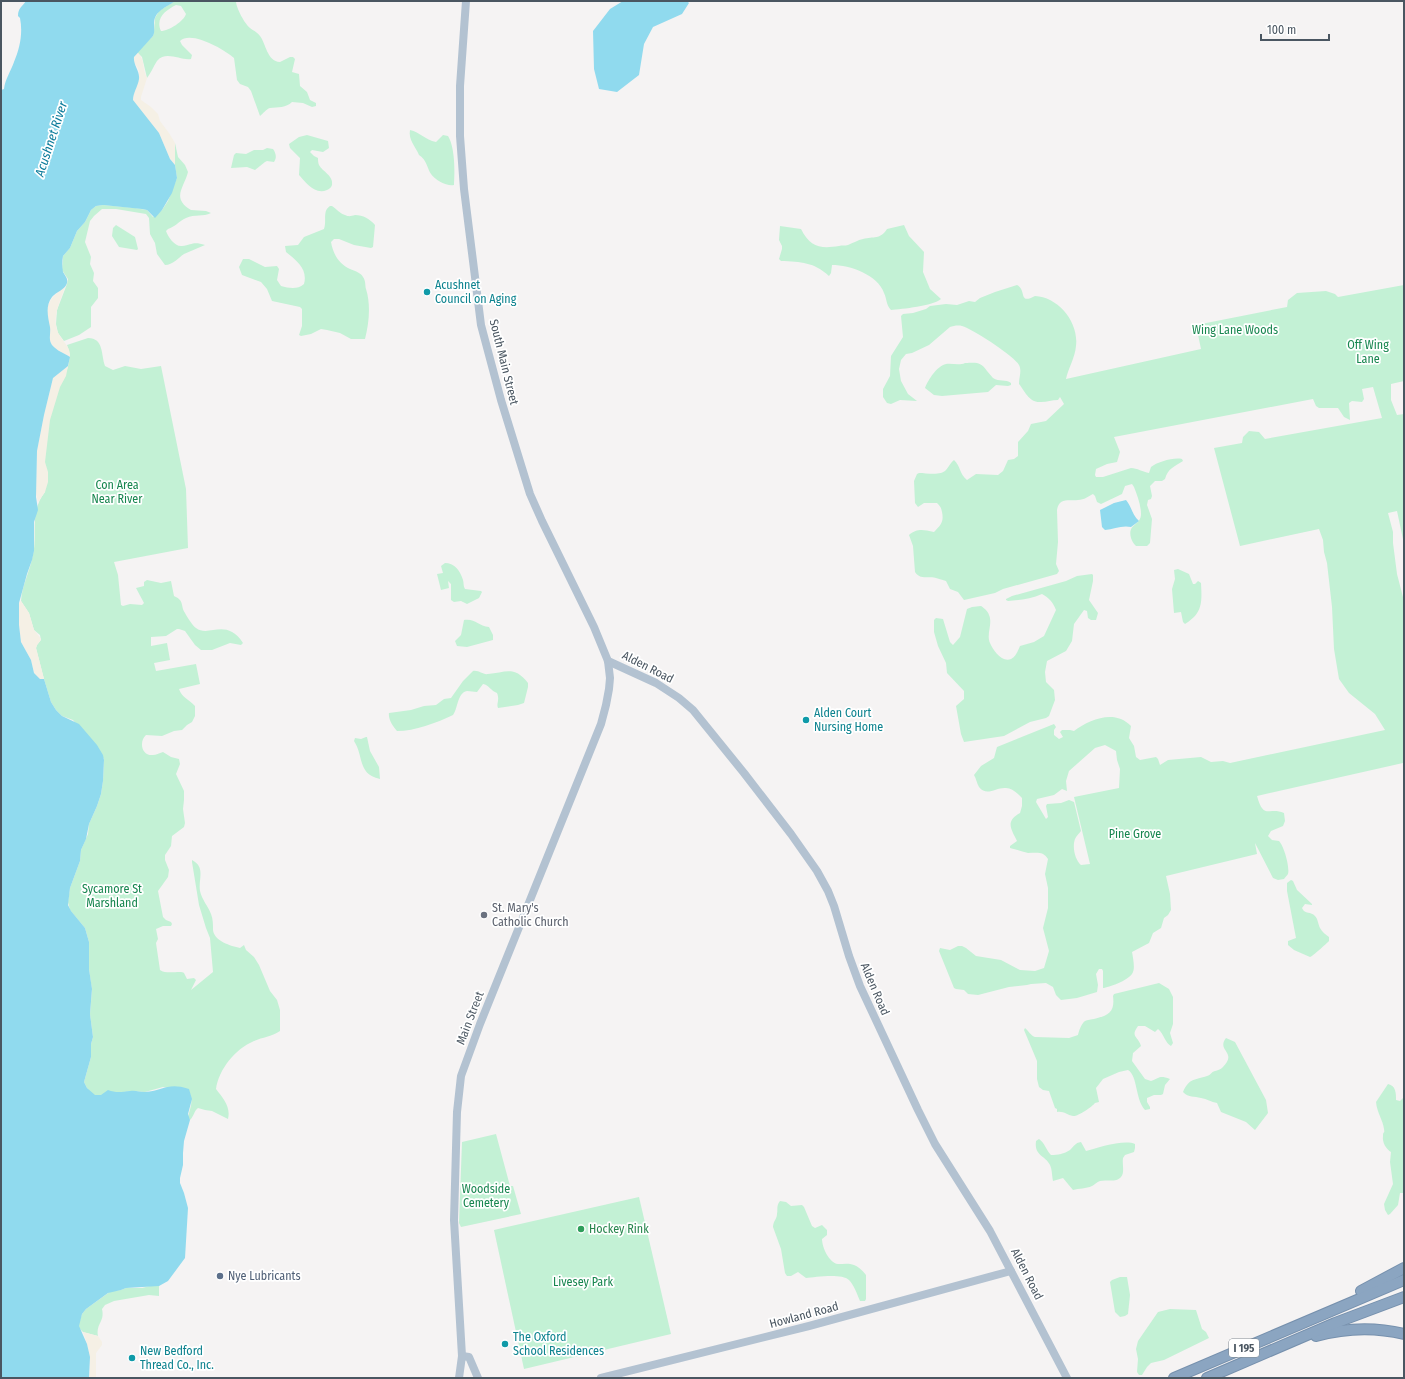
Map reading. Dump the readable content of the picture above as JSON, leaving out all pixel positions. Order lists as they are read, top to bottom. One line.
{"streets":{"highway":["I 195"],"main road":["South Main Street","Alden Road","Main Street","Howland Road"]},"crossings":[["South Main Street","Alden Road"],["South Main Street","Main Street"],["Alden Road","Howland Road"]],"water":["Acushnet River"],"parks":["Wing Lane Woods","Off Wing Lane","Con Area Near River","Pine Grove","Sycamore St Marshland","Woodside Cemetery","Livesey Park"],"places":["Acushnet Council on Aging","Alden Court Nursing Home","St. Mary's Catholic Church","Hockey Rink","Nye Lubricants","The Oxford School Residences","New Bedford Thread Co., Inc."],"scale_bar":"100 m"}
